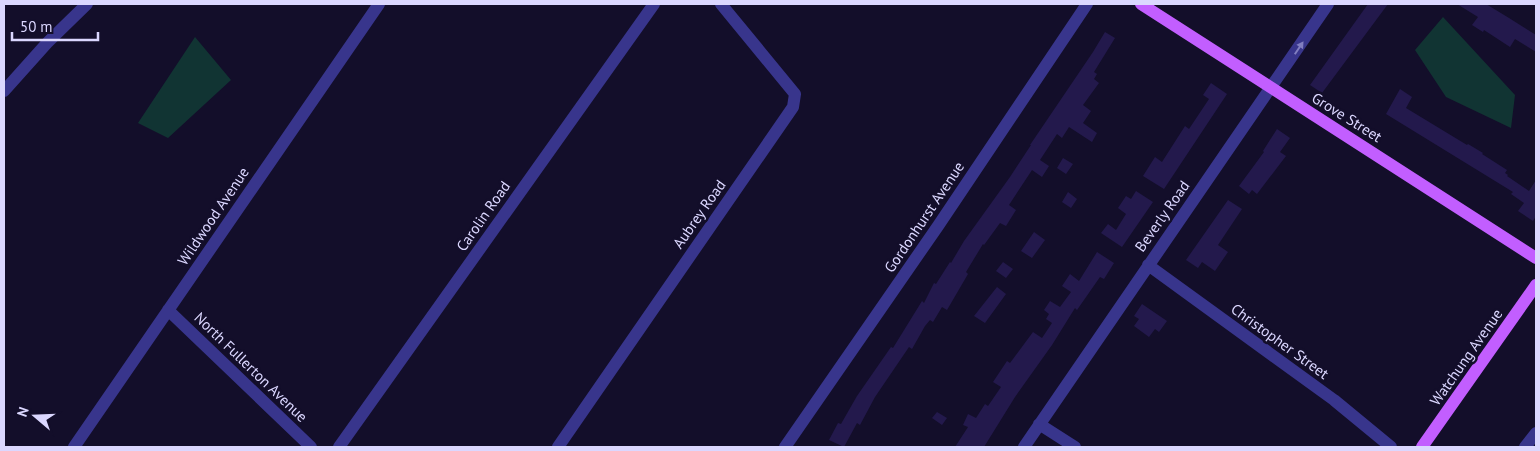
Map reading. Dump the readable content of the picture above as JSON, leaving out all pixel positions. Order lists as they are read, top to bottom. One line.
{"streets":{"main road":["Grove Street","Watchung Avenue"],"street":["Aubrey Road","Wildwood Avenue","Carolin Road","Beverly Road","Gordonhurst Avenue","Christopher Street","North Fullerton Avenue"]},"crossings":[["Grove Street","Beverly Road"],["Wildwood Avenue","North Fullerton Avenue"],["Beverly Road","Christopher Street"]],"scale_bar":"50 m","north":"left"}
